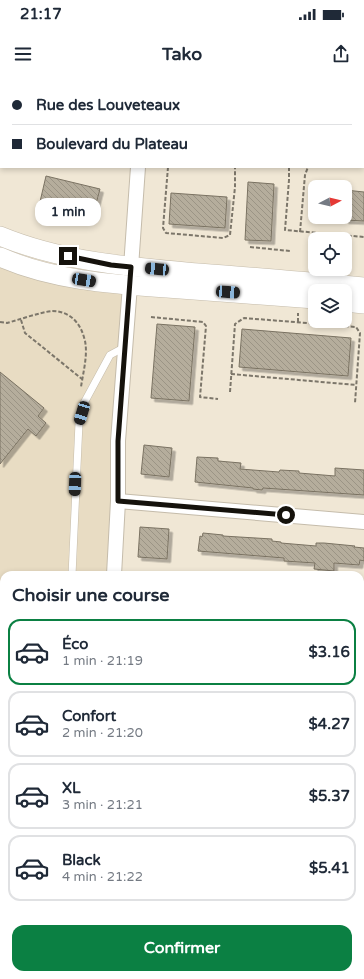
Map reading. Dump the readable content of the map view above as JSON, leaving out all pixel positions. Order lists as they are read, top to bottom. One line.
{"north":"right","page":{"status":"21:17","header":"Tako","banner":["Rue des Louveteaux","Boulevard du Plateau"],"bubble":"1 min","heading":"Choisir une course","list":[{"name":"Éco","note":"1 min · 21:19","value":"$3.16"},{"name":"Confort","note":"2 min · 21:20","value":"$4.27"},{"name":"XL","note":"3 min · 21:21","value":"$5.37"},{"name":"Black","note":"4 min · 21:22","value":"$5.41"}],"buttons":"Confirmer"}}
